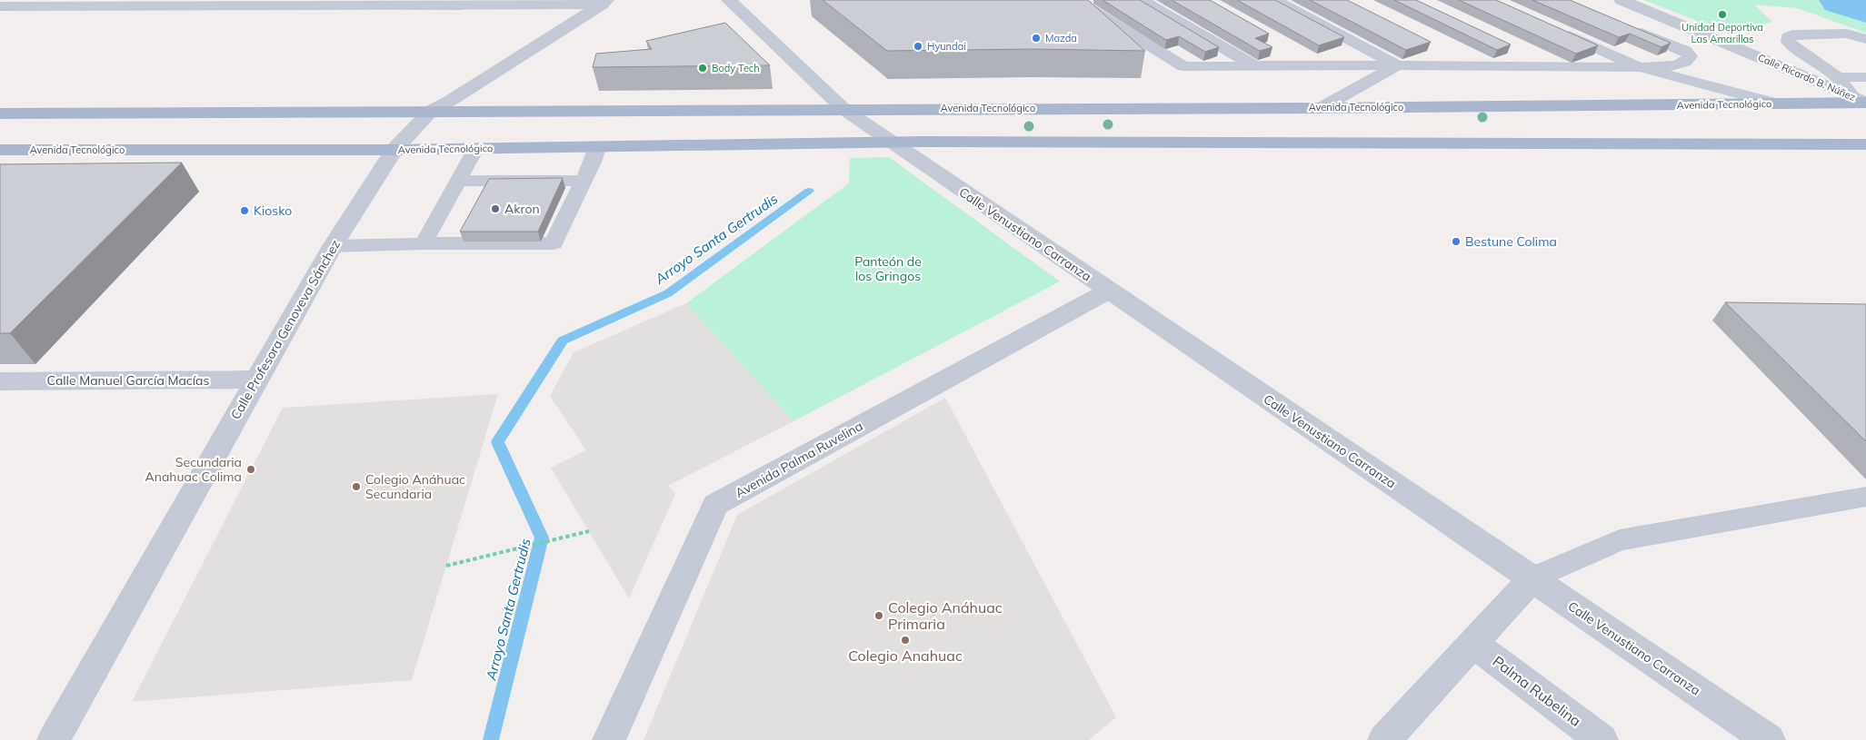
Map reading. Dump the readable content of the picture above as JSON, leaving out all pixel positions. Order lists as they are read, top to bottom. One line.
{"streets":{"main road":["Avenida Tecnológico"],"street":["Calle Ricardo B. Núñez","Calle Venustiano Carranza","Calle Profesora Genoveva Sánchez","Calle Manuel García Macías","Avenida Palma Ruvelina","Palma Rubelina"]},"crossings":[["Calle Ricardo B. Núñez","Avenida Tecnológico"],["Avenida Tecnológico","Calle Venustiano Carranza"],["Avenida Tecnológico","Calle Profesora Genoveva Sánchez"],["Calle Venustiano Carranza","Avenida Palma Ruvelina"],["Calle Profesora Genoveva Sánchez","Calle Manuel García Macías"]],"water":["Arroyo Santa Gertrudis"],"parks":["Panteón de los Gringos"],"places":["Unidad Deportiva Las Amarillas","Mazda","Hyundai","Body Tech","Akron","Kiosko","Bestune Colima","Secundaria Anahuac Colima","Colegio Anáhuac Secundaria","Colegio Anáhuac Primaria","Colegio Anahuac"]}
